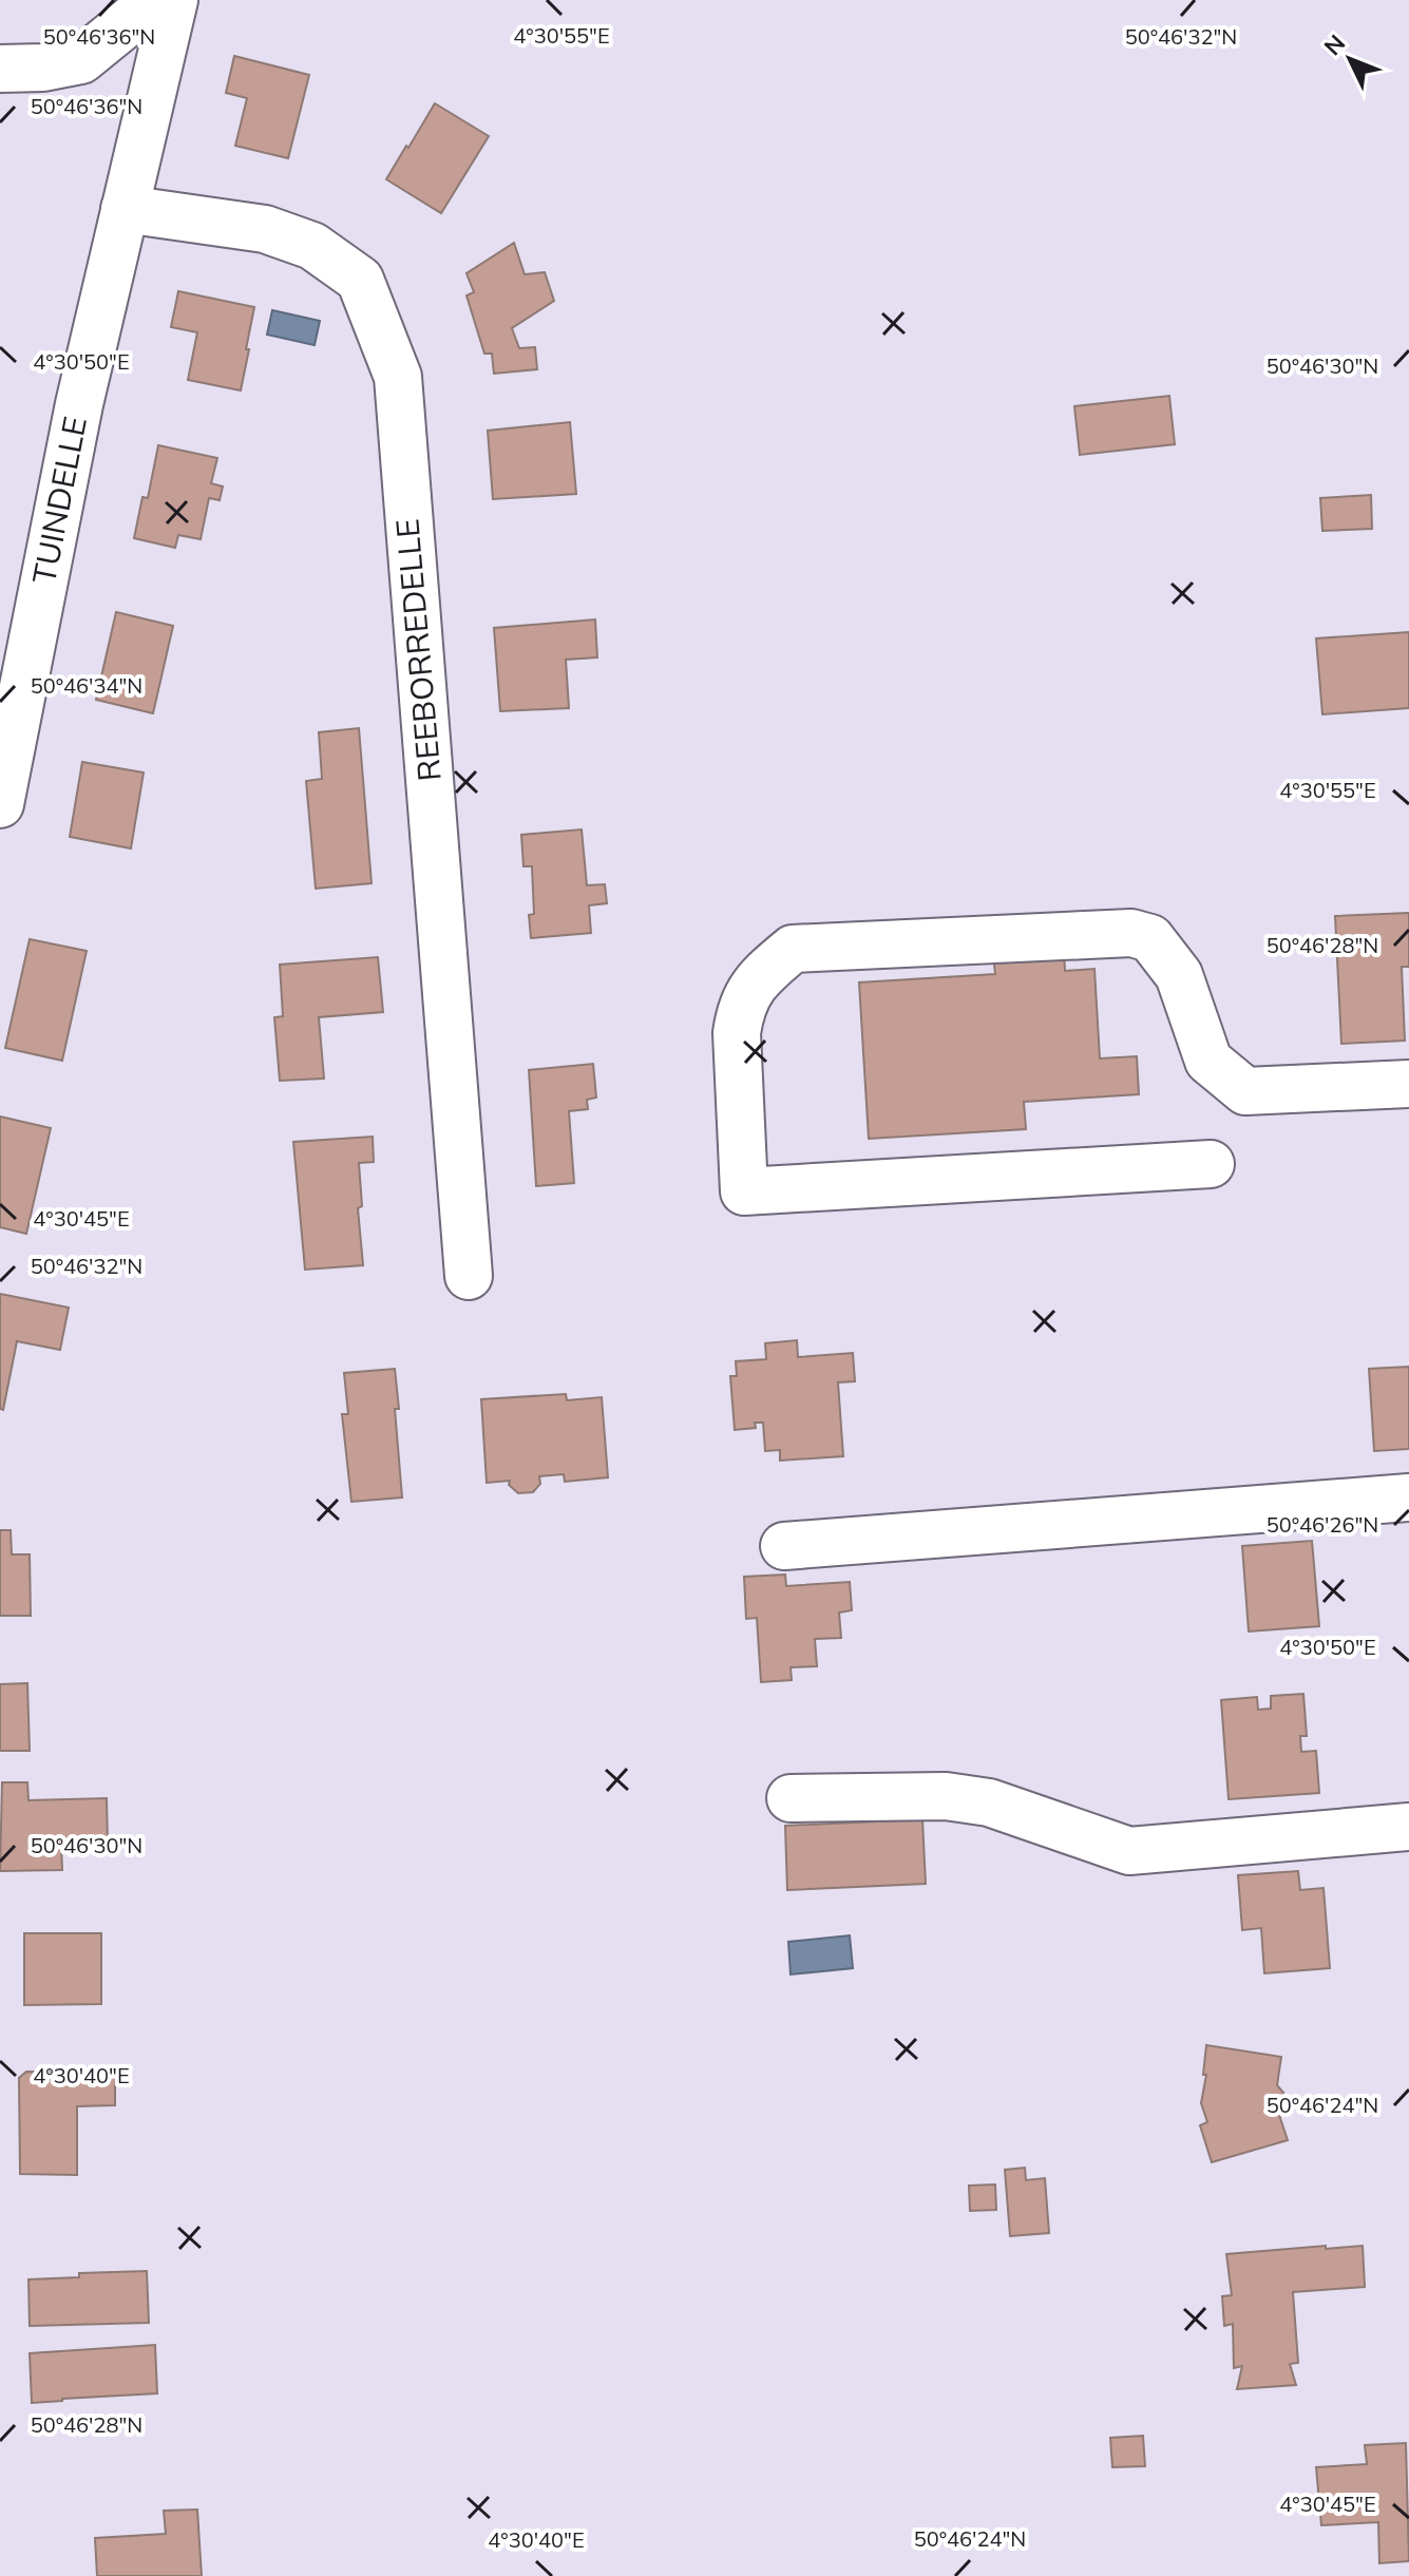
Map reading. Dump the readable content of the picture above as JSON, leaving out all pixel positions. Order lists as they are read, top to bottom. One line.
{"streets":{"street":["TUINDELLE","REEBORREDELLE"]},"crossings":[["TUINDELLE","REEBORREDELLE"]],"north":"top left","coordinates":["4°30'55\"E","50°46'36\"N","50°46'32\"N","4°30'50\"E","50°46'30\"N","50°46'34\"N","50°46'28\"N","4°30'45\"E","50°46'26\"N","4°30'40\"E","50°46'24\"N"]}
